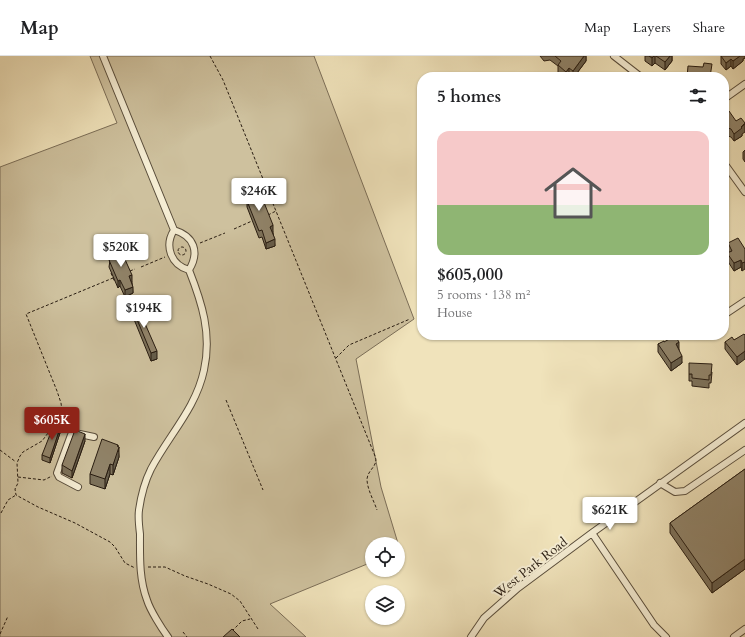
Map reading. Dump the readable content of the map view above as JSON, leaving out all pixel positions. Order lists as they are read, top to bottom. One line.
{"streets":{"street":["West Park Road"]},"page":{"header":"Map","nav":["Map","Layers","Share"],"heading":"5 homes","list":[{"name":"$605,000","note":"5 rooms · 138 m² · House"}],"price":["$246K","$520K","$194K","$605K","$621K"]}}
